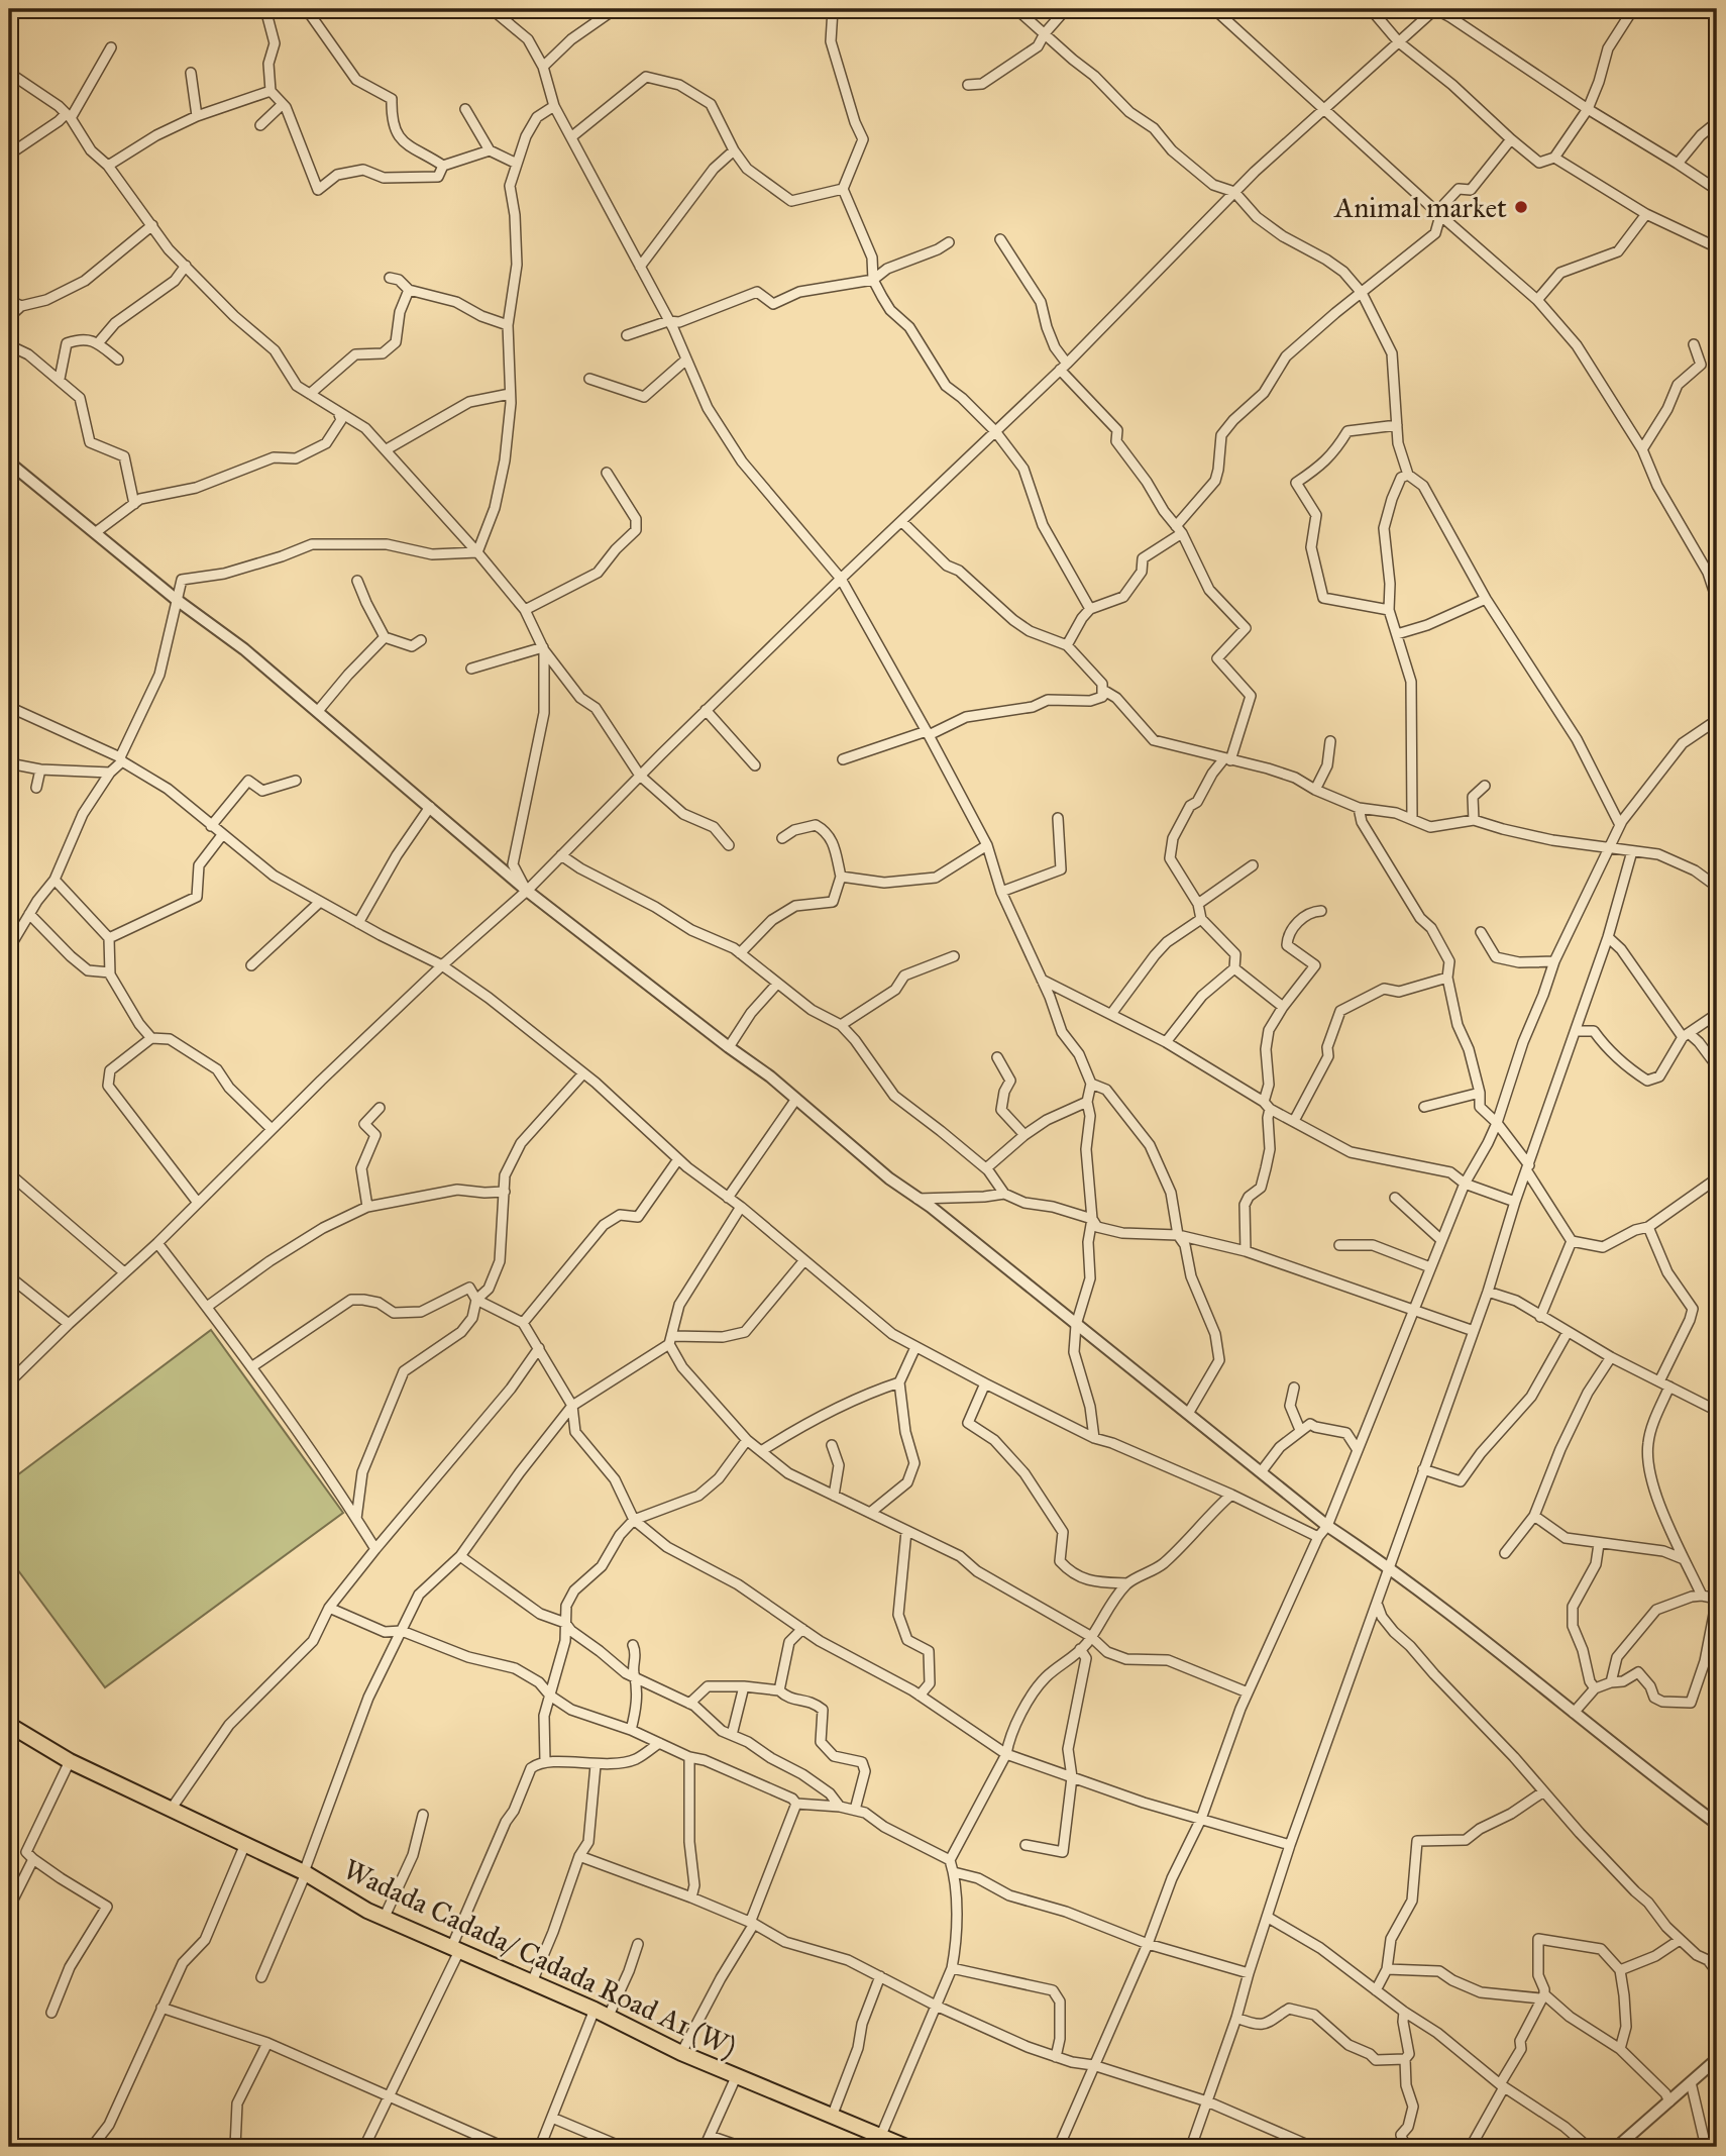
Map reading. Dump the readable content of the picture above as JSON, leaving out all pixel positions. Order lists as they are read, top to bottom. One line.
{"streets":{"main road":["Wadada Cadada/ Cadada Road A1 (W)"]},"places":["Animal market"]}
